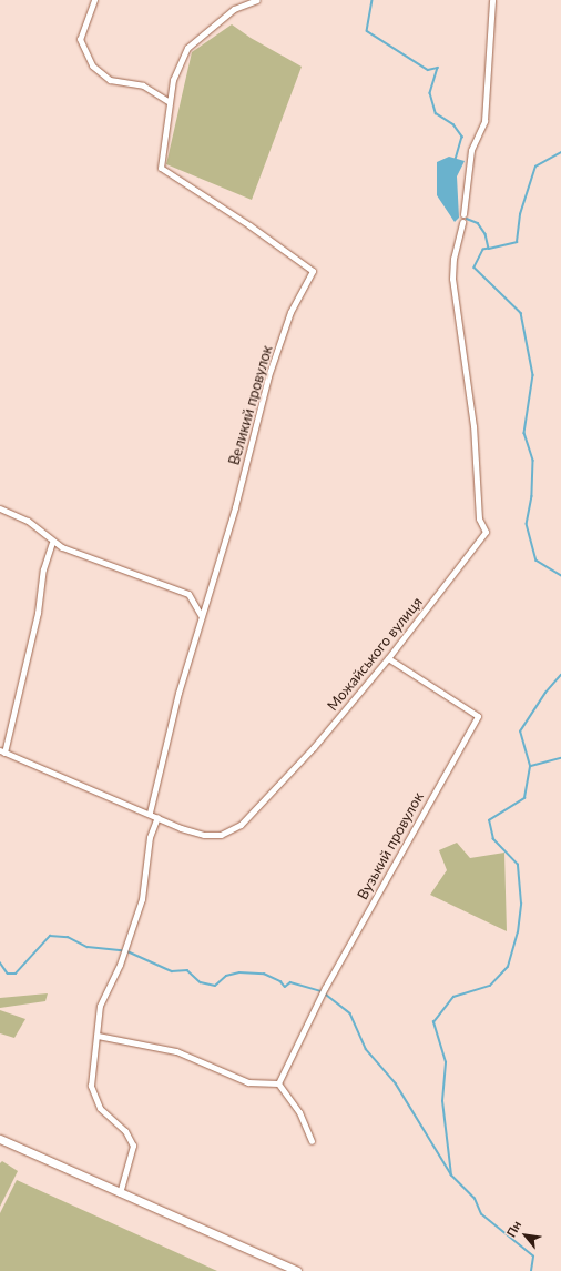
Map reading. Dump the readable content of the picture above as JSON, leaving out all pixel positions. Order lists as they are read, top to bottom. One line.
{"streets":{"street":["Великий провулок","Можайського вулиця","Вузький провулок"]},"crossings":[["Великий провулок","Можайського вулиця"],["Можайського вулиця","Вузький провулок"]],"north":"top left"}
